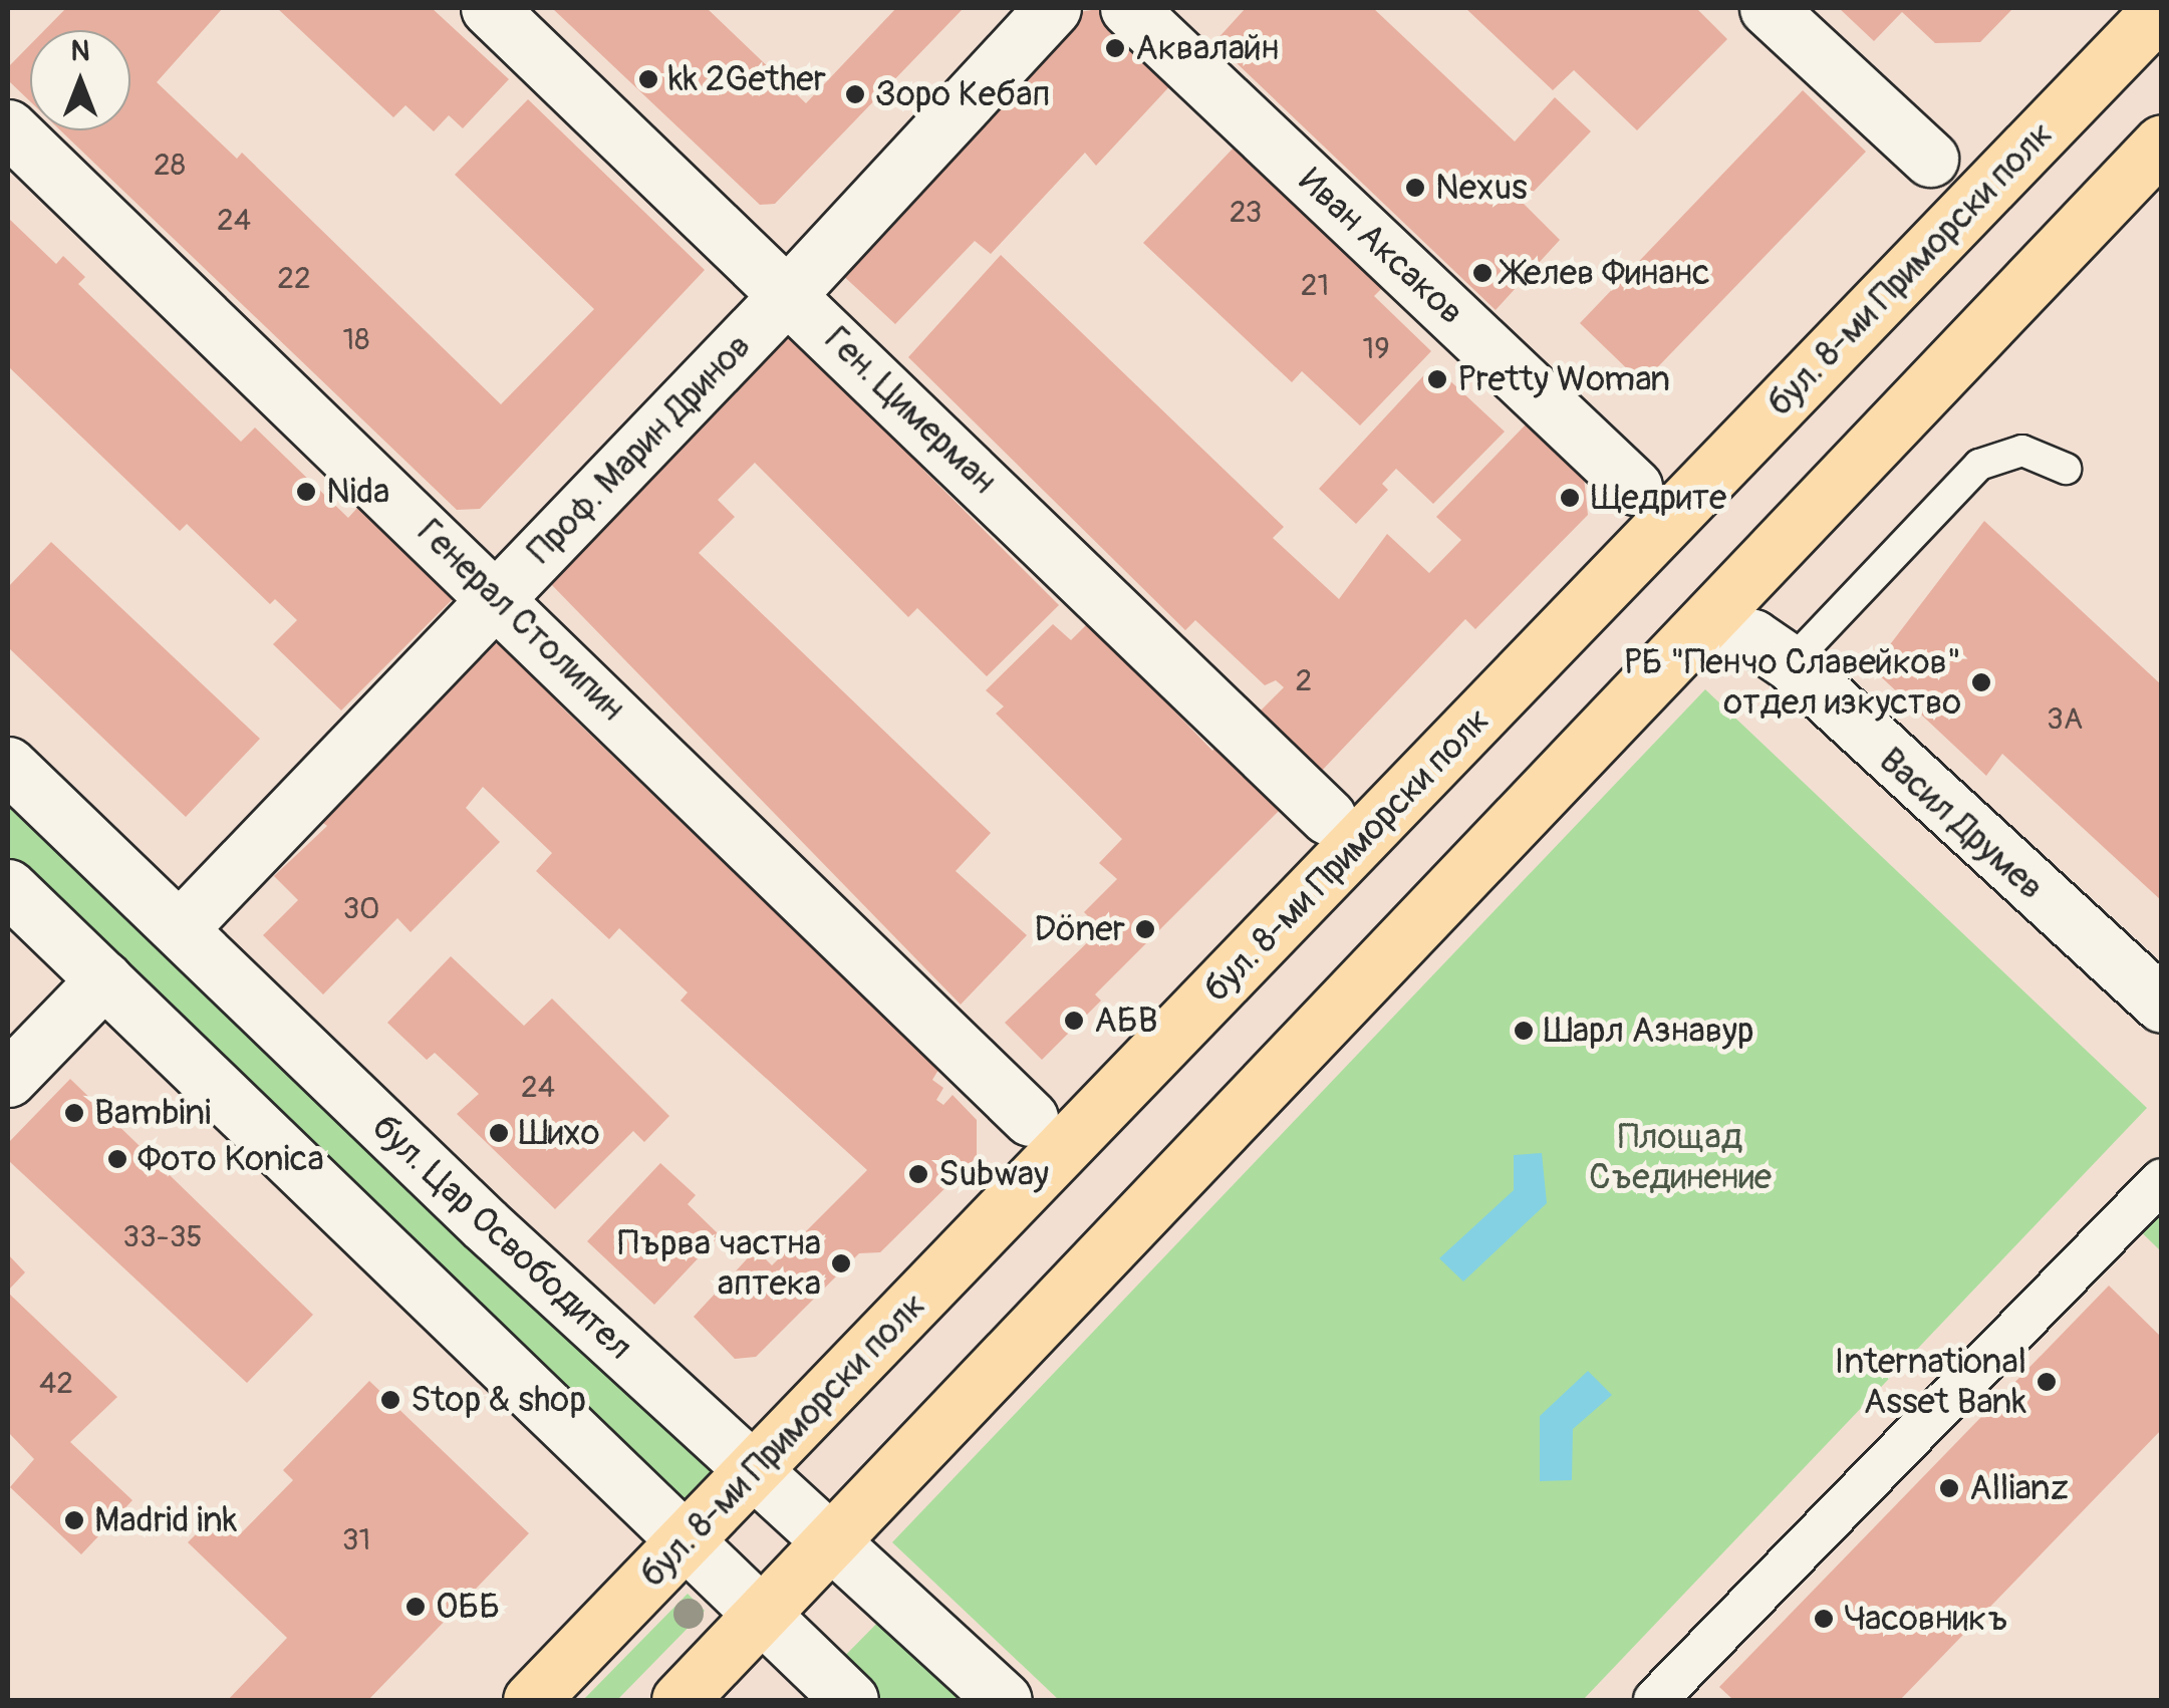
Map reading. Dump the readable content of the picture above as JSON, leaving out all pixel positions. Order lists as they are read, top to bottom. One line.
{"streets":{"main road":["бул. 8-ми Приморски полк"],"street":["Иван Аксаков","Ген. Цимерман","Проф. Марин Дринов","Генерал Столипин","Васил Друмев","бул. Цар Освободител"]},"crossings":[["бул. 8-ми Приморски полк","бул. Цар Освободител"],["Ген. Цимерман","Проф. Марин Дринов"],["Проф. Марин Дринов","Генерал Столипин"],["Проф. Марин Дринов","бул. Цар Освободител"]],"parks":["Площад Съединение"],"places":["Аквалайн","kk 2Gether","Зоро Кебап","Nexus","Желев Финанс","Pretty Woman","Nida","Щедрите","РБ \"Пенчо Славейков\" отдел изкуство","Döner","АБВ","Шарл Азнавур","Bambini","Шихо","Фото Konica","Subway","Първа частна аптека","International Asset Bank","Stop & shop","Allianz","Madrid ink","ОББ","Часовникъ"],"house_numbers":["28","23","24","22","21","18","19","2","3А","30","24","33-35","42","31"],"north":"top"}
